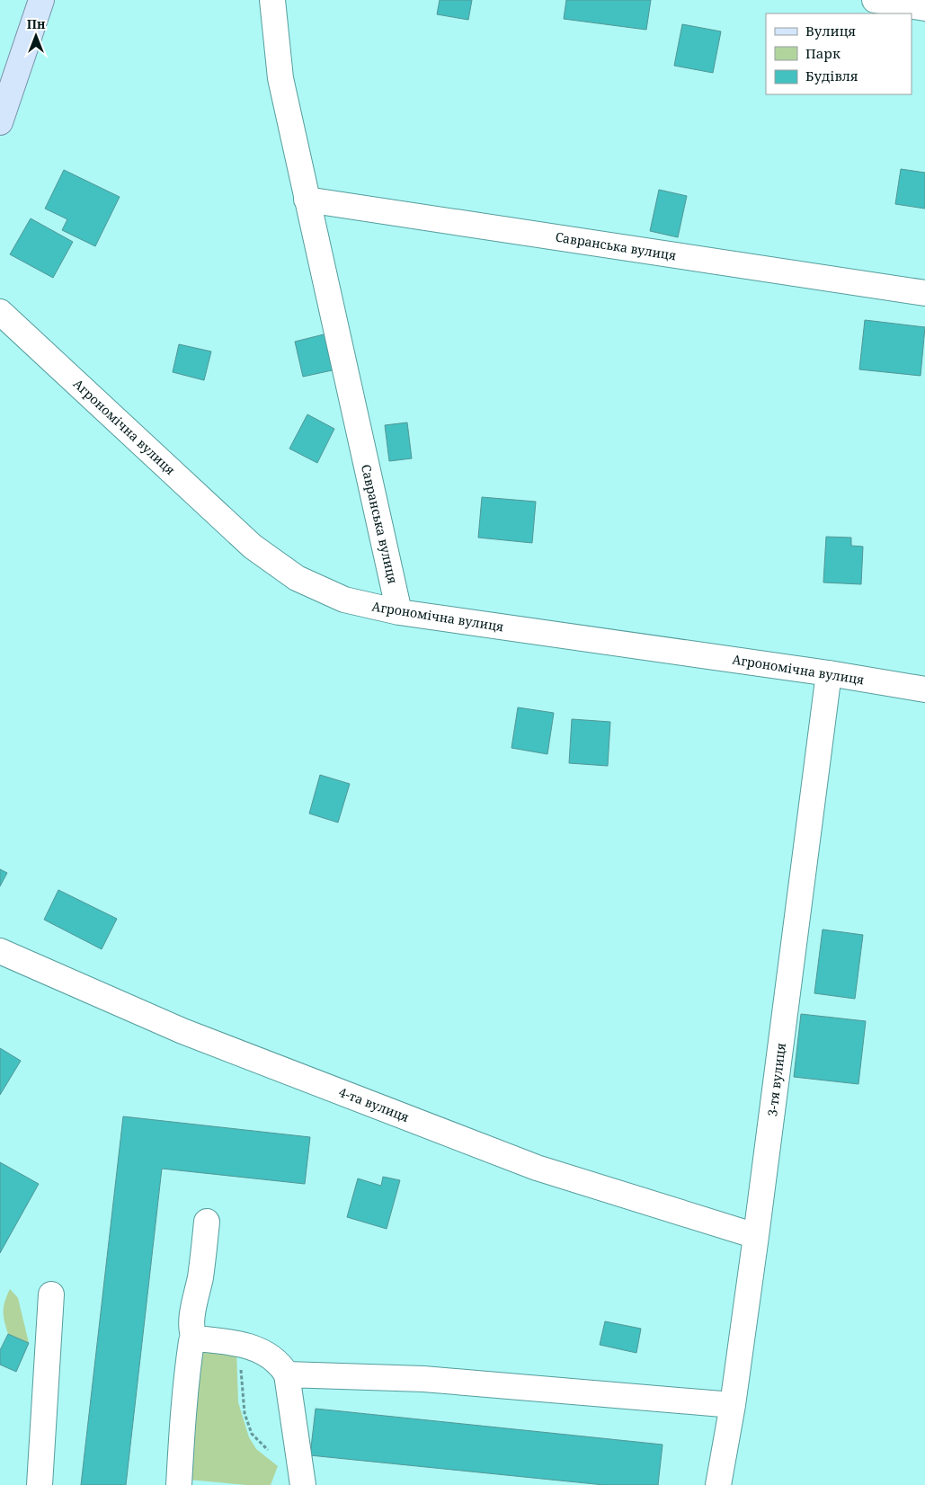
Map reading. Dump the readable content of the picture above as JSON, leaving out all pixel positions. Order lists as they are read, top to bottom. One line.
{"streets":{"street":["Савранська вулиця","Агрономічна вулиця","3-тя вулиця","4-та вулиця"]},"crossings":[["Савранська вулиця","Агрономічна вулиця"],["Агрономічна вулиця","3-тя вулиця"],["3-тя вулиця","4-та вулиця"]],"legend":["Вулиця","Парк","Будівля"],"north":"top"}
